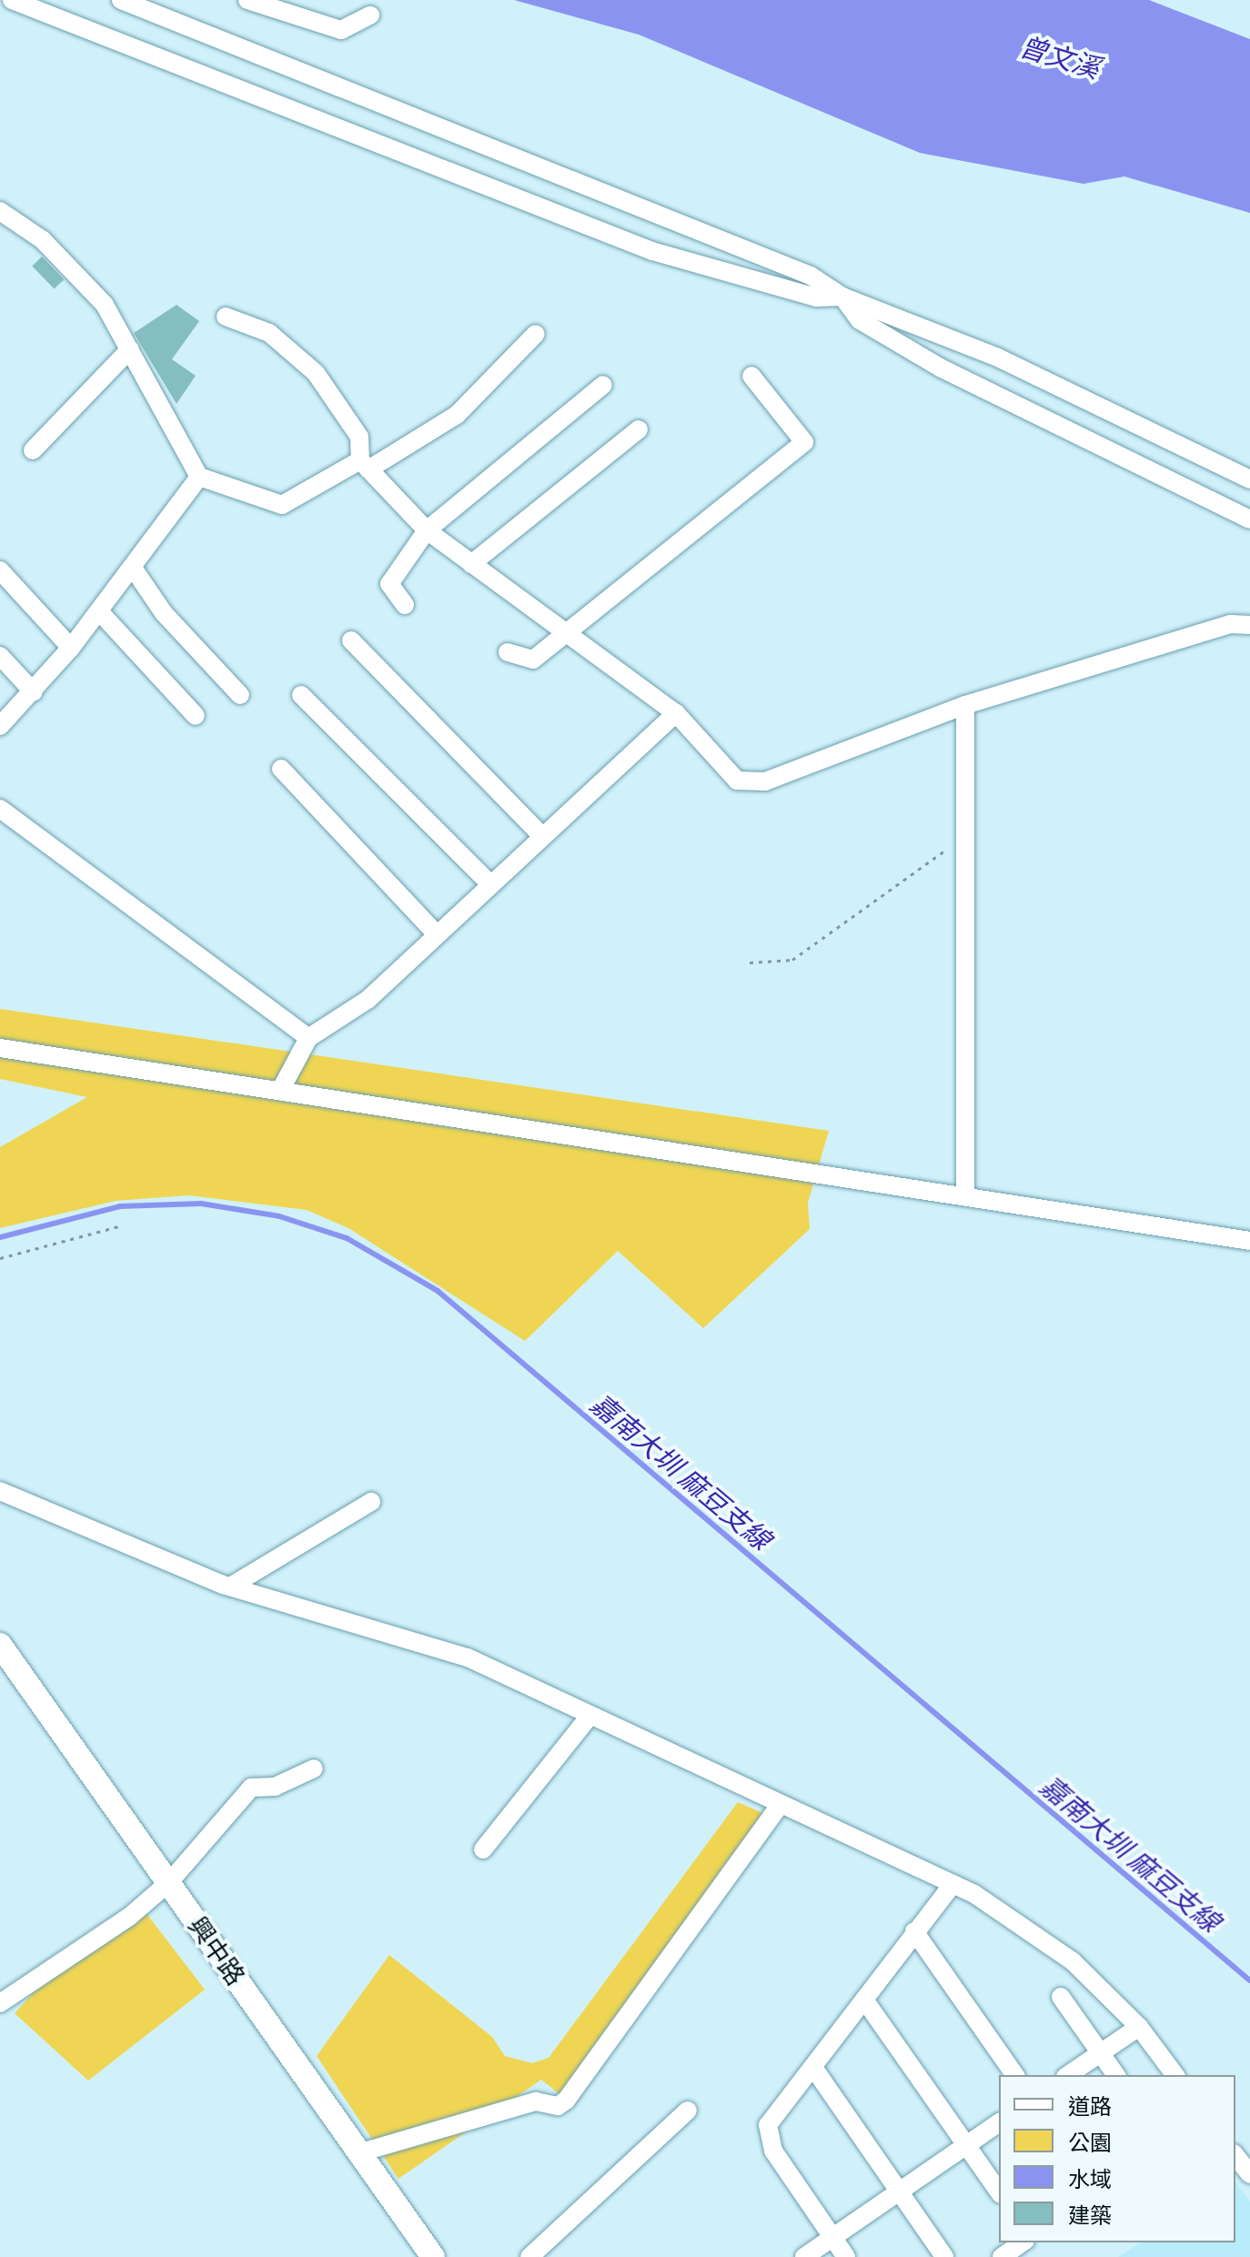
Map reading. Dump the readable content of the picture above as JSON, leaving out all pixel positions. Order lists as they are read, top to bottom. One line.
{"streets":{"main road":["興中路"]},"water":["曾文溪","嘉南大圳 麻豆支線"],"legend":["道路","公園","水域","建築"]}
